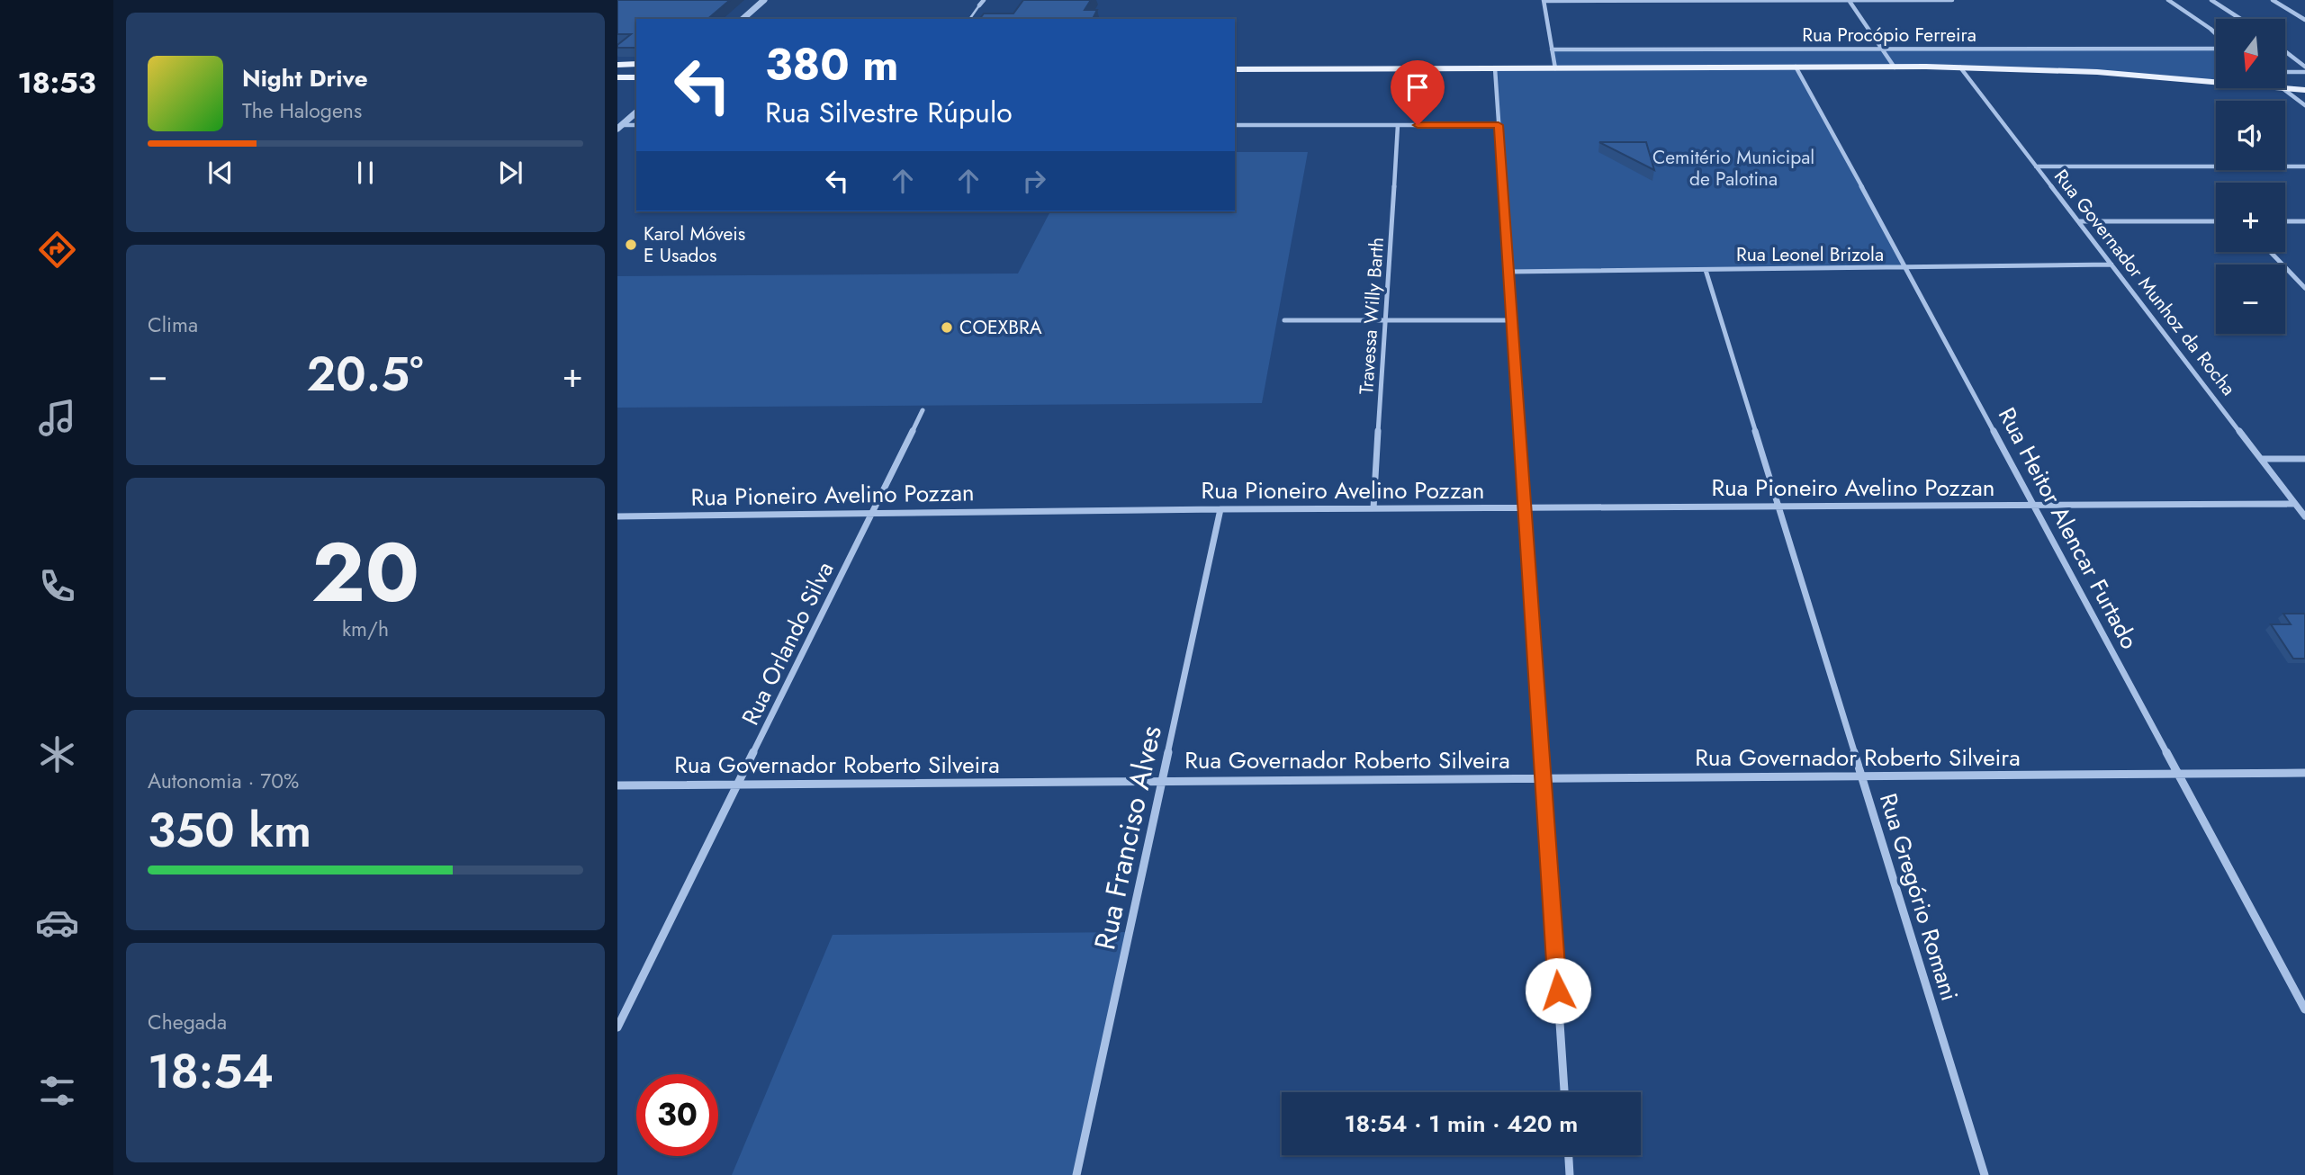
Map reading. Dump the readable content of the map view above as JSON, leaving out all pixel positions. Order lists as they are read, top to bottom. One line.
{"streets":{"street":["Rua Procópio Ferreira","Rua Leonel Brizola","Rua Governador Munhoz da Rocha","Travessa Willy Barth","Rua Pioneiro Avelino Pozzan","Rua Heitor Alencar Furtado","Rua Orlando Silva","Rua Governador Roberto Silveira","Rua Franciso Alves","Rua Gregório Romani"]},"crossings":[["Rua Leonel Brizola","Rua Governador Munhoz da Rocha"],["Rua Leonel Brizola","Rua Heitor Alencar Furtado"],["Rua Leonel Brizola","Rua Gregório Romani"],["Rua Governador Munhoz da Rocha","Rua Pioneiro Avelino Pozzan"],["Travessa Willy Barth","Rua Pioneiro Avelino Pozzan"],["Rua Pioneiro Avelino Pozzan","Rua Heitor Alencar Furtado"],["Rua Pioneiro Avelino Pozzan","Rua Orlando Silva"],["Rua Pioneiro Avelino Pozzan","Rua Franciso Alves"],["Rua Pioneiro Avelino Pozzan","Rua Gregório Romani"],["Rua Heitor Alencar Furtado","Rua Governador Roberto Silveira"],["Rua Orlando Silva","Rua Governador Roberto Silveira"],["Rua Governador Roberto Silveira","Rua Franciso Alves"],["Rua Governador Roberto Silveira","Rua Gregório Romani"]],"parks":["Cemitério Municipal de Palotina"],"places":["Karol Móveis E Usados","COEXBRA"],"north":"bottom","page":{"tabs":"18:53","map_buttons":["+","−"],"turn":["380 m","Rua Silvestre Rúpulo"],"song":["Night Drive","The Halogens"],"tile":["Clima",["20","km/h"],["Autonomia · 70%","350 km"],["Chegada","18:54"]],"heat":["−","20.5°","+"],"limit":"30","trip":"18:54 · 1 min · 420 m"}}
